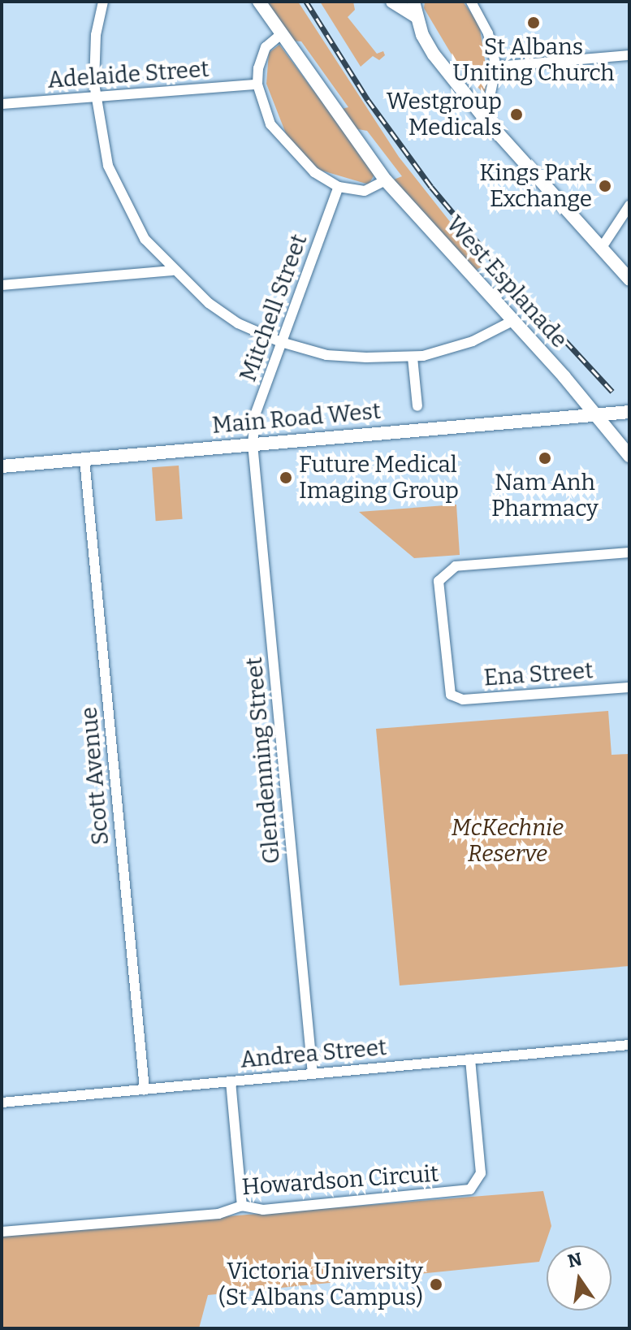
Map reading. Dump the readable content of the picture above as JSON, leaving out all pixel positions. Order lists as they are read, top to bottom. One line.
{"streets":{"street":["Adelaide Street","West Esplanade","Mitchell Street","Main Road West","Ena Street","Glendenning Street","Scott Avenue","Andrea Street","Howardson Circuit"]},"crossings":[["West Esplanade","Main Road West"],["Mitchell Street","Main Road West"],["Mitchell Street","Glendenning Street"],["Main Road West","Glendenning Street"],["Main Road West","Scott Avenue"],["Glendenning Street","Andrea Street"],["Scott Avenue","Andrea Street"],["Andrea Street","Howardson Circuit"]],"parks":["McKechnie Reserve"],"places":["St Albans Uniting Church","Westgroup Medicals","Kings Park Exchange","Nam Anh Pharmacy","Future Medical Imaging Group","Victoria University (St Albans Campus)"],"north":"top"}
